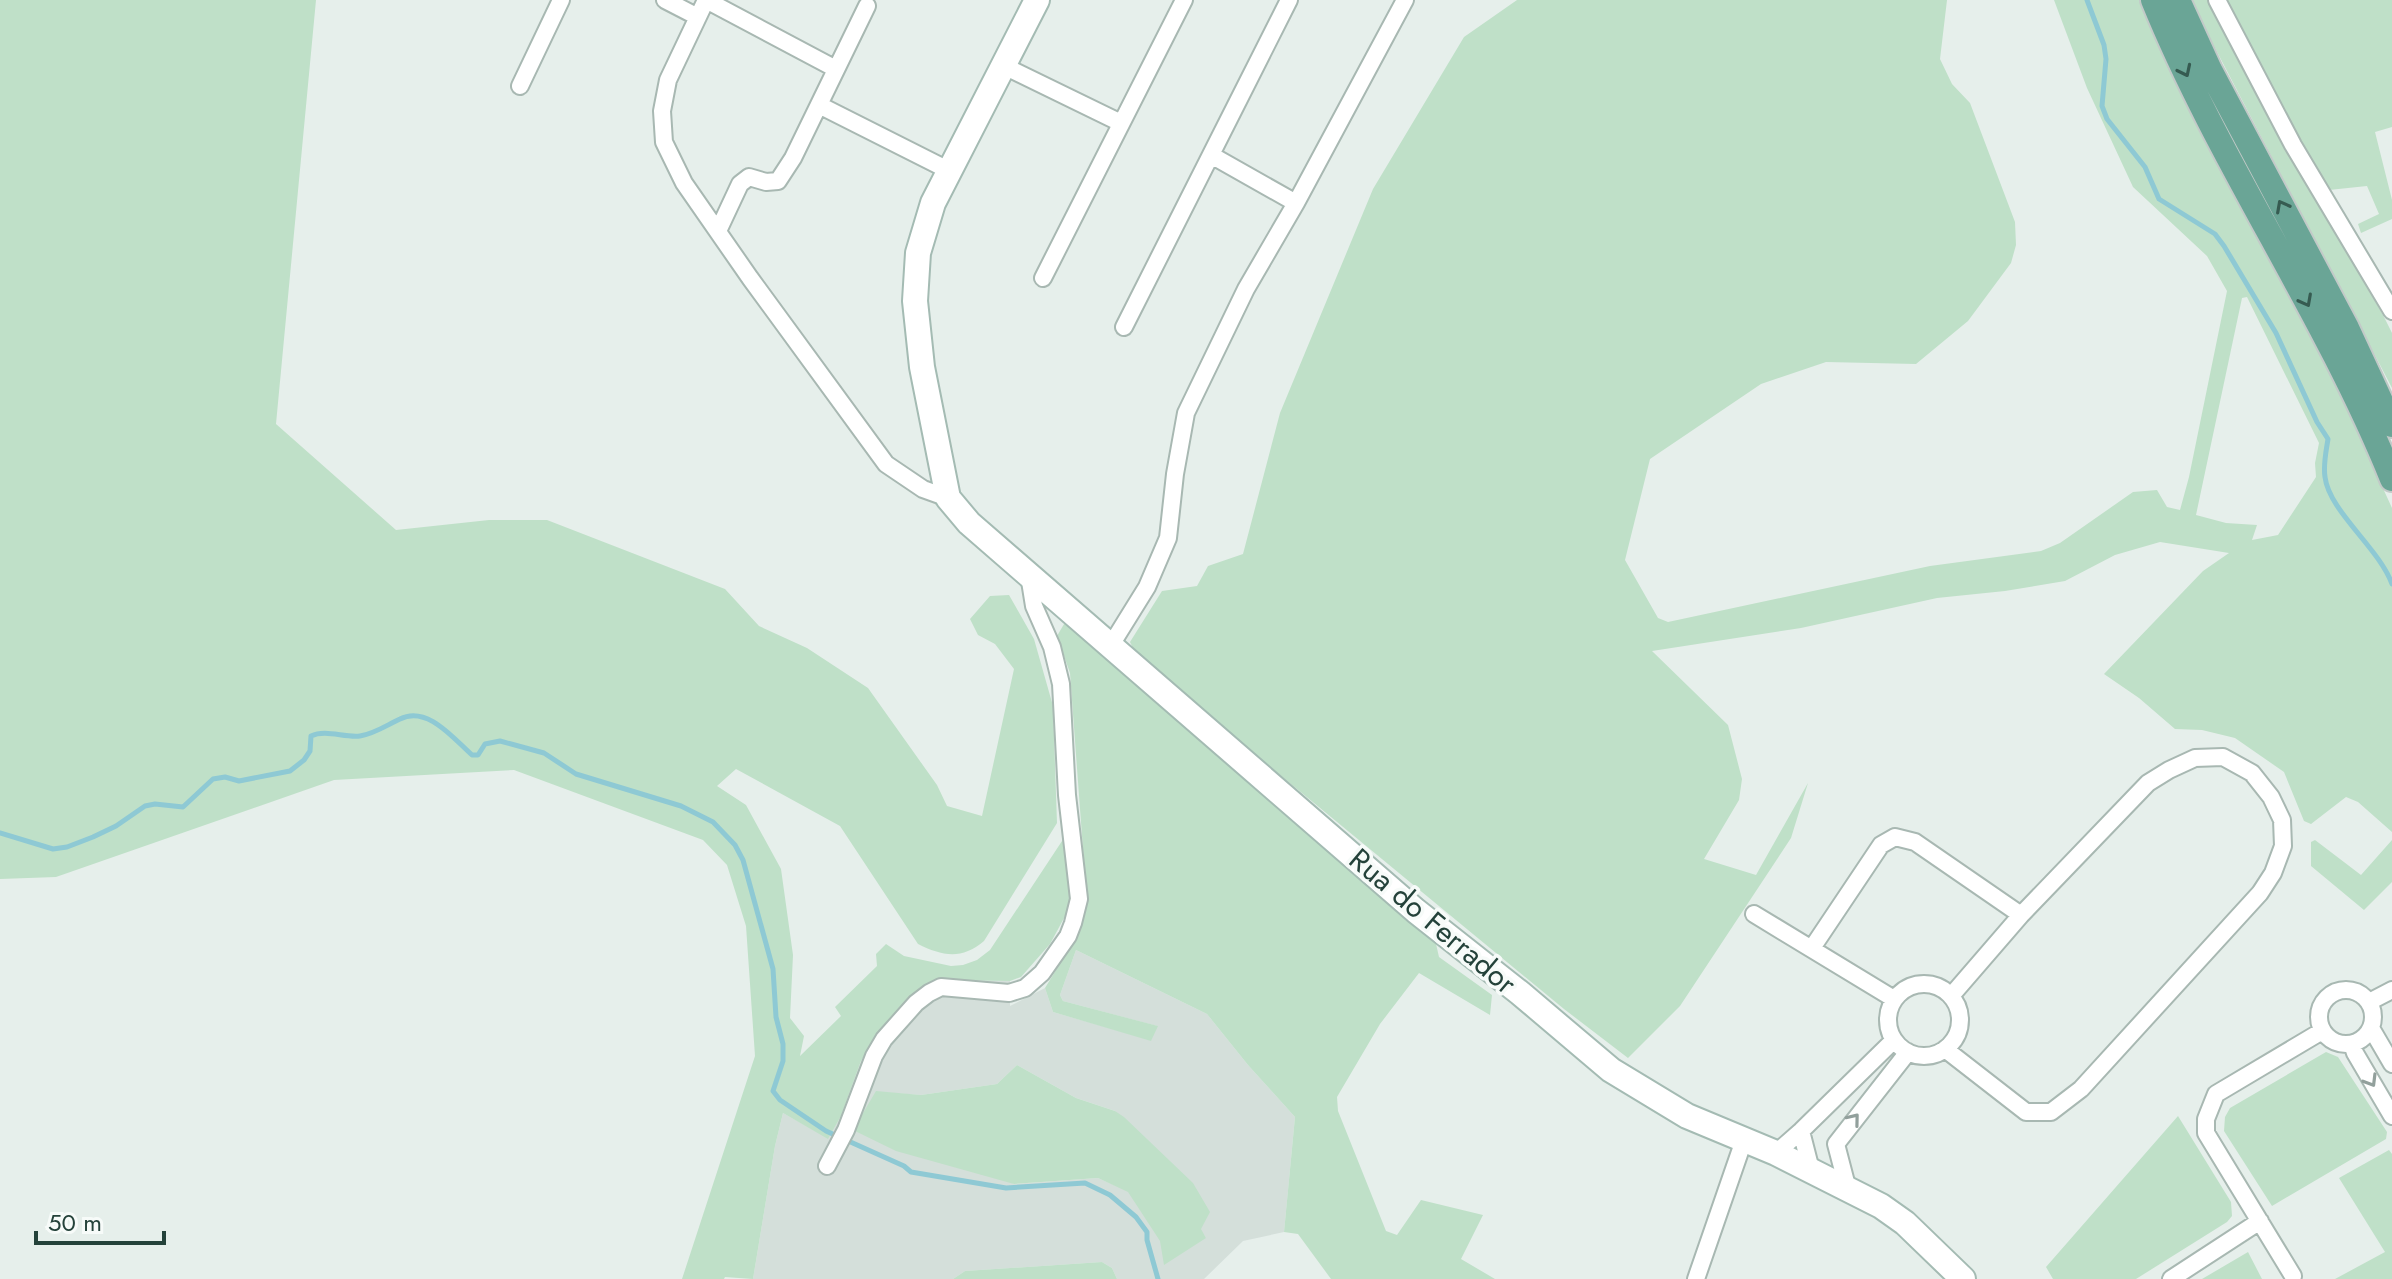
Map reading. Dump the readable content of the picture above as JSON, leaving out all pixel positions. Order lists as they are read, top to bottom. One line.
{"streets":{"street":["Rua do Ferrador"]},"scale_bar":"50 m"}
